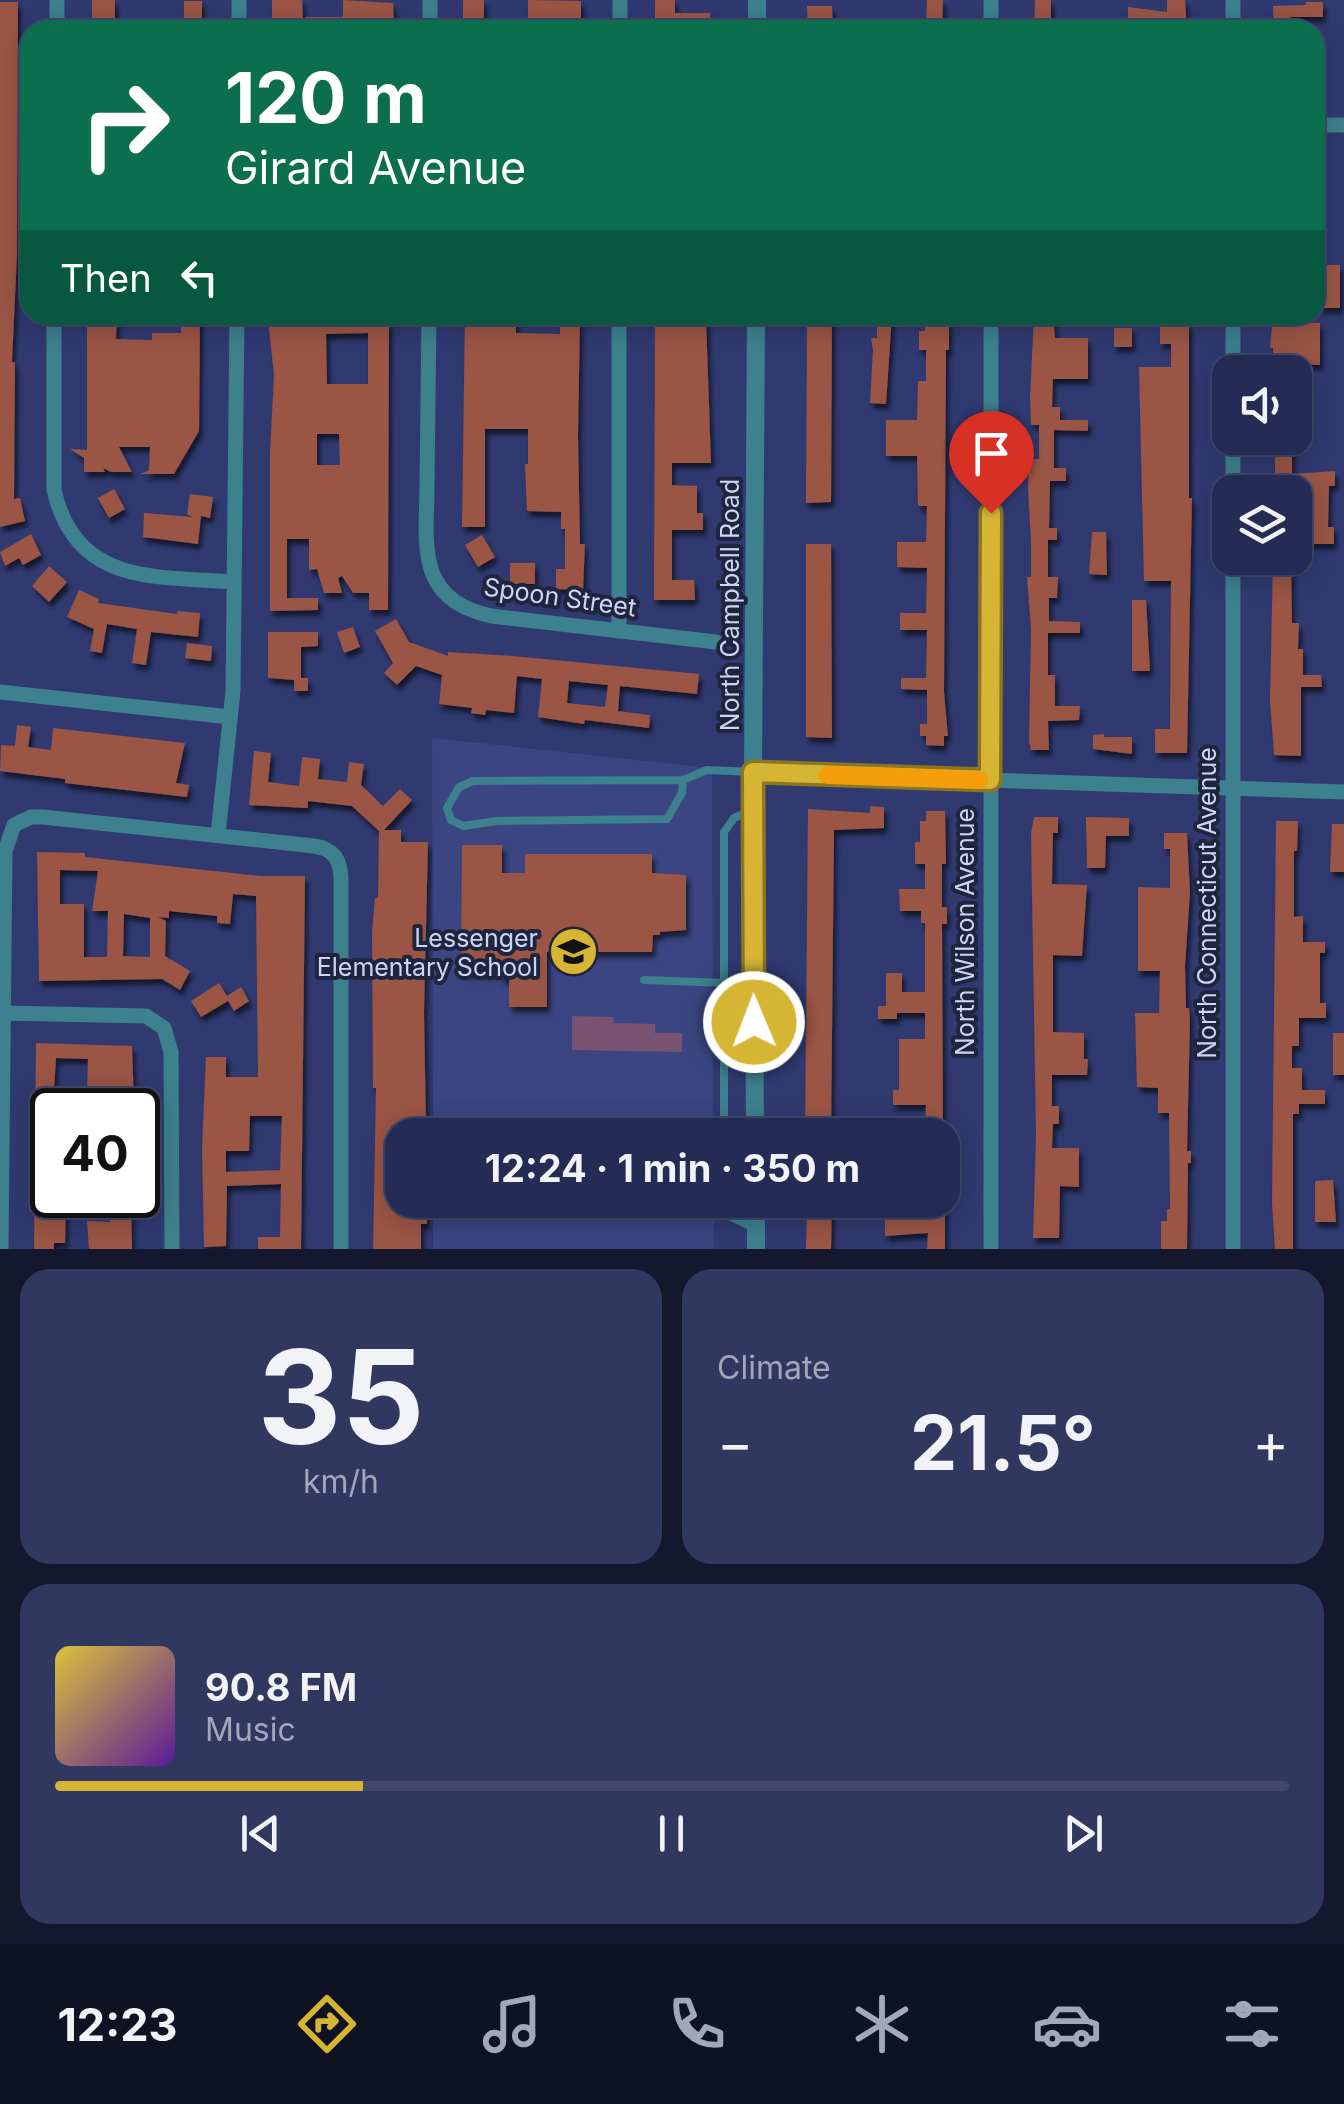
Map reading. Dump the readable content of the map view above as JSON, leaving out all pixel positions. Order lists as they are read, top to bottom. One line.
{"streets":{"street":["Spoon Street","North Campbell Road","North Connecticut Avenue","North Wilson Avenue"]},"places":{"school or university":["Lessenger Elementary School"]},"page":{"turn":["120 m","Girard Avenue"],"then":"Then","limit":"40","trip":"12:24 · 1 min · 350 m","tile":[["35","km/h"],"Climate"],"heat":["−","21.5°","+"],"song":["90.8 FM","Music"],"tabs":"12:23"}}
